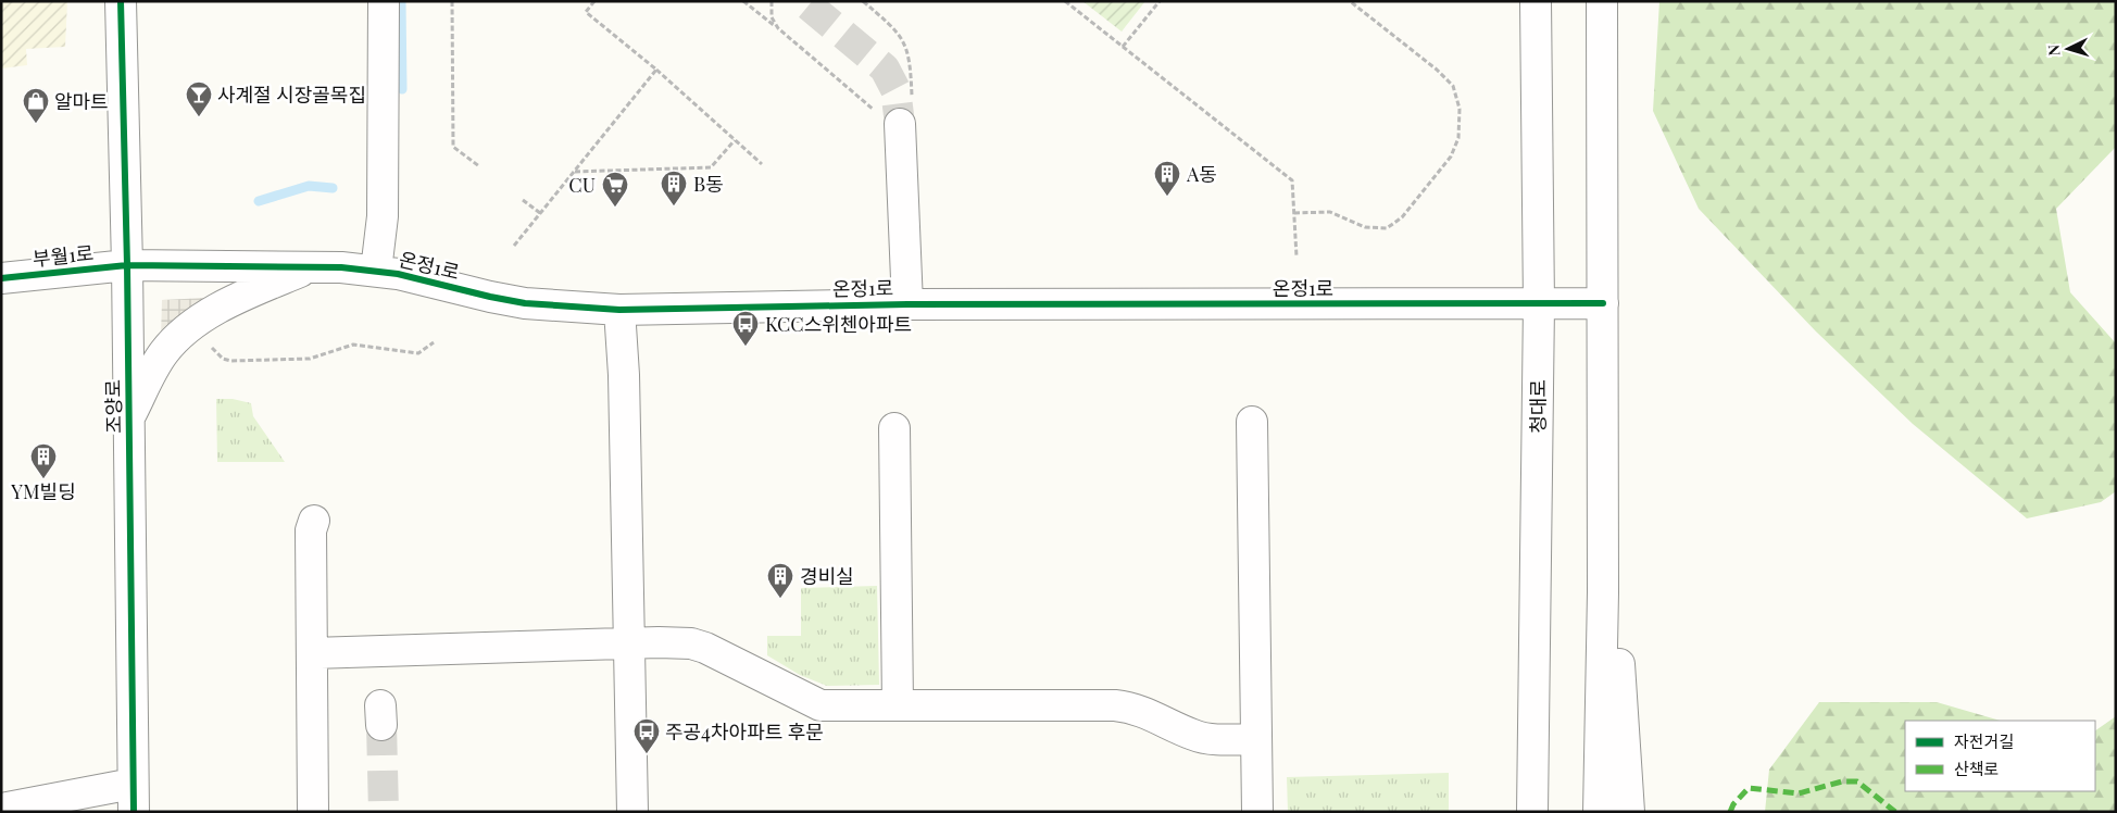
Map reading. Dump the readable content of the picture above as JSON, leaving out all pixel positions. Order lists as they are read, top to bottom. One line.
{"streets":{"street":["부월1로","온정1로","조양로","청대로"]},"crossings":[["부월1로","온정1로"],["부월1로","조양로"],["온정1로","조양로"],["온정1로","청대로"]],"places":{"bar":["사계절 시장골목집"],"shop":["알마트"],"building":["A동","B동","YM빌딩","경비실"],"supermarket":["CU"],"bus stop":["KCC스위첸아파트","주공4차아파트 후문"]},"legend":["자전거길","산책로"],"north":"left"}
